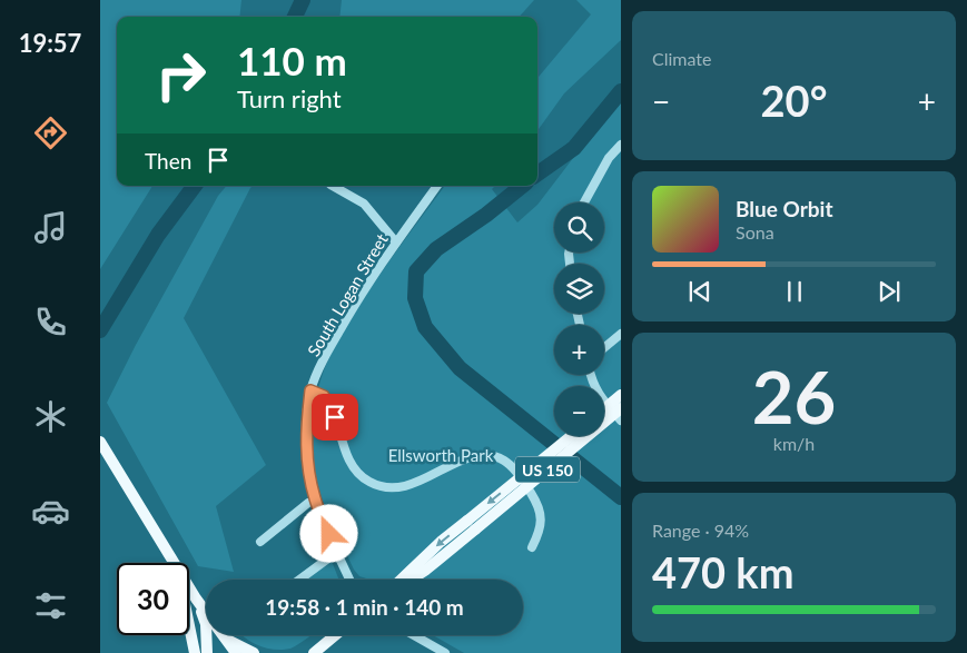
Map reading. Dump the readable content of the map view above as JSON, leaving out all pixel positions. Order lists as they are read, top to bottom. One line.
{"streets":{"main road":["US 150"],"street":["South Logan Street"]},"parks":["Ellsworth Park"],"page":{"tabs":"19:57","tile":["Climate",["26","km/h"],["Range · 94%","470 km"]],"turn":["110 m","Turn right"],"heat":["−","20°","+"],"then":"Then","song":["Blue Orbit","Sona"],"map_buttons":["+","−"],"limit":"30","trip":"19:58 · 1 min · 140 m"}}
